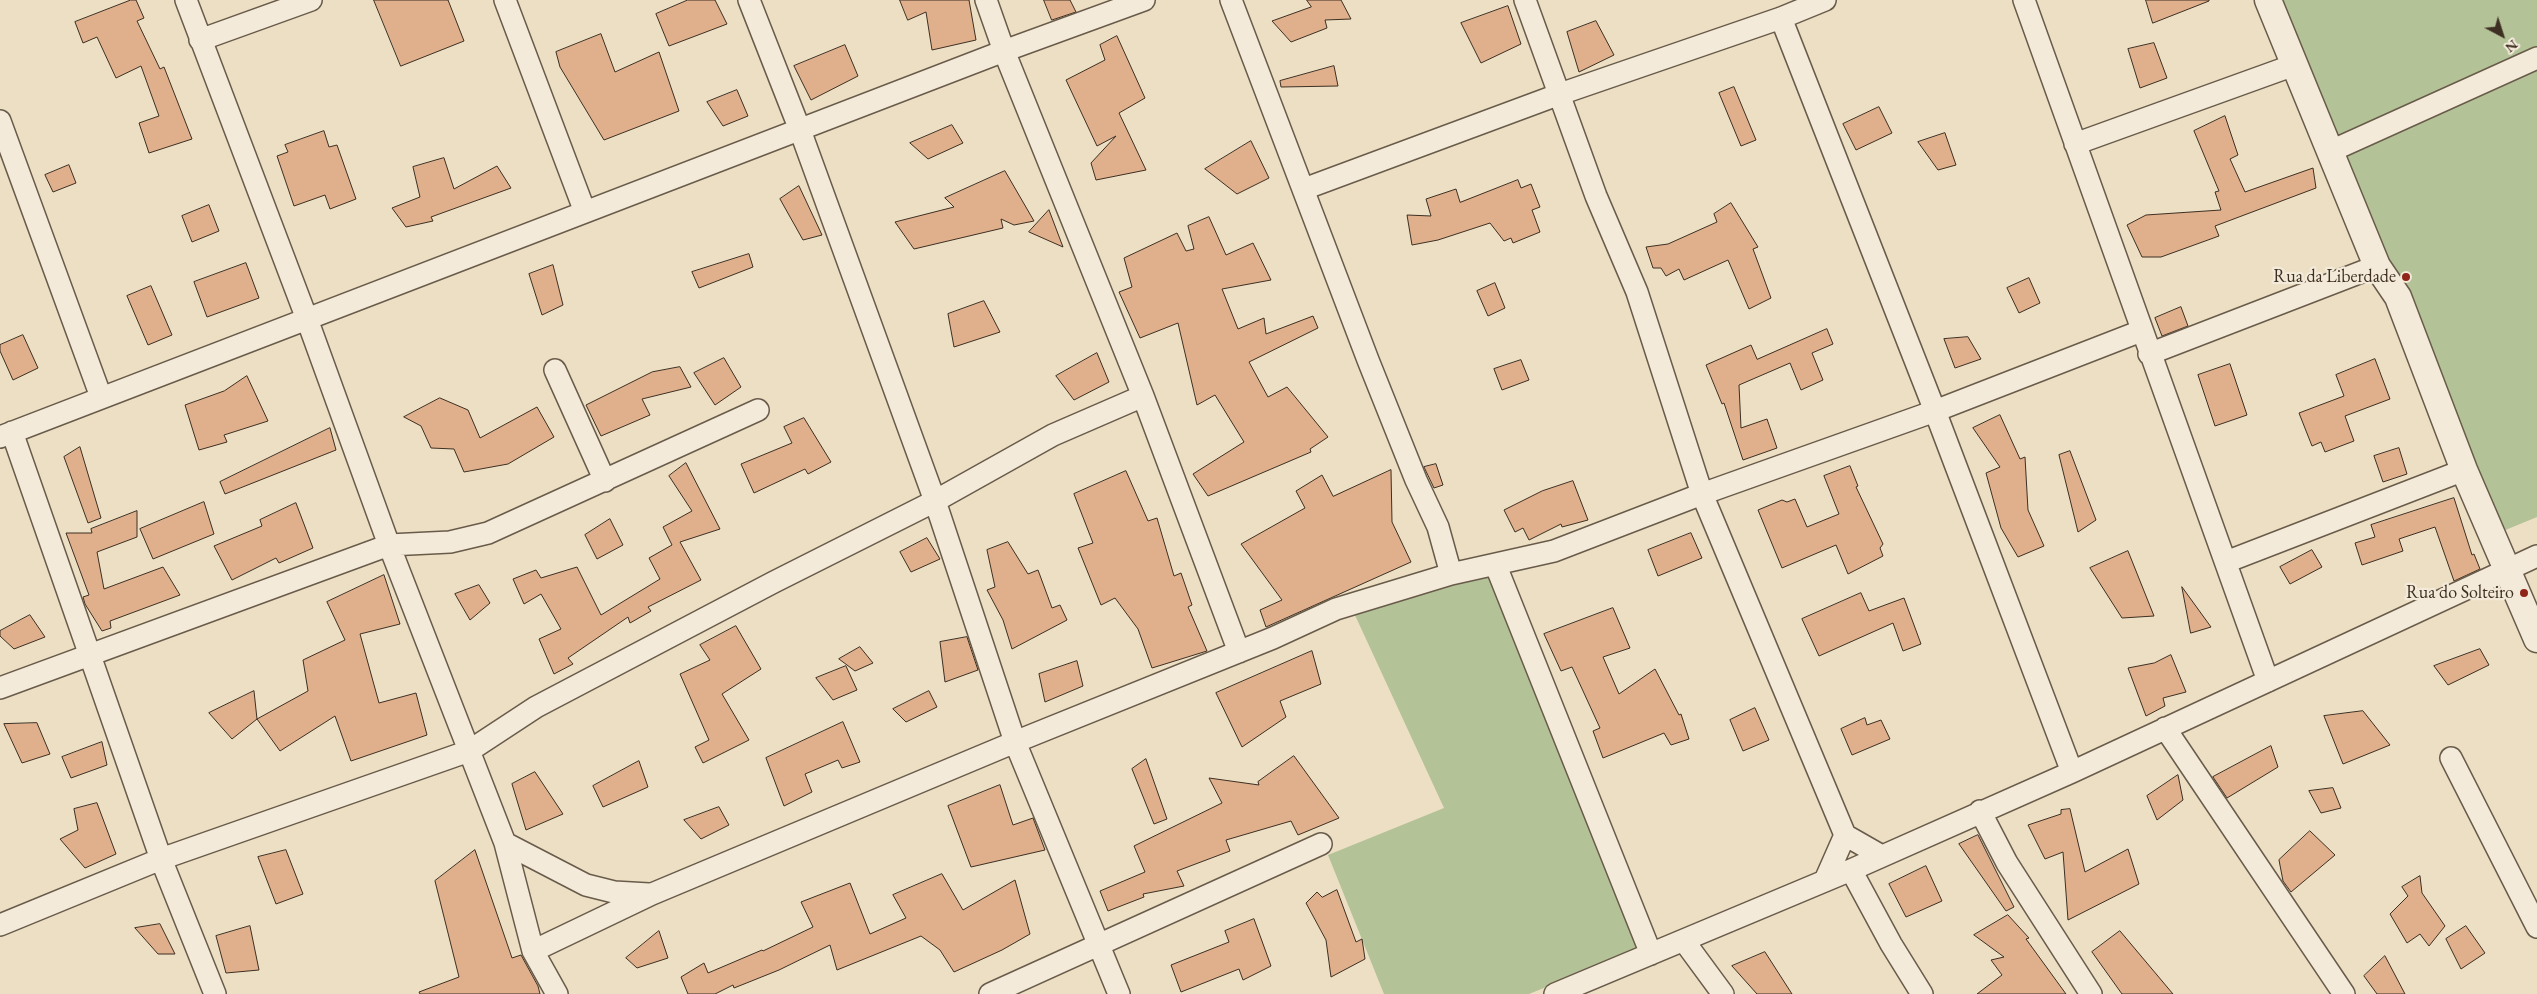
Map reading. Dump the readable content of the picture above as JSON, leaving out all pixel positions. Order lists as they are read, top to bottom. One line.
{"places":["Rua da Liberdade","Rua do Solteiro"],"north":"bottom right"}
